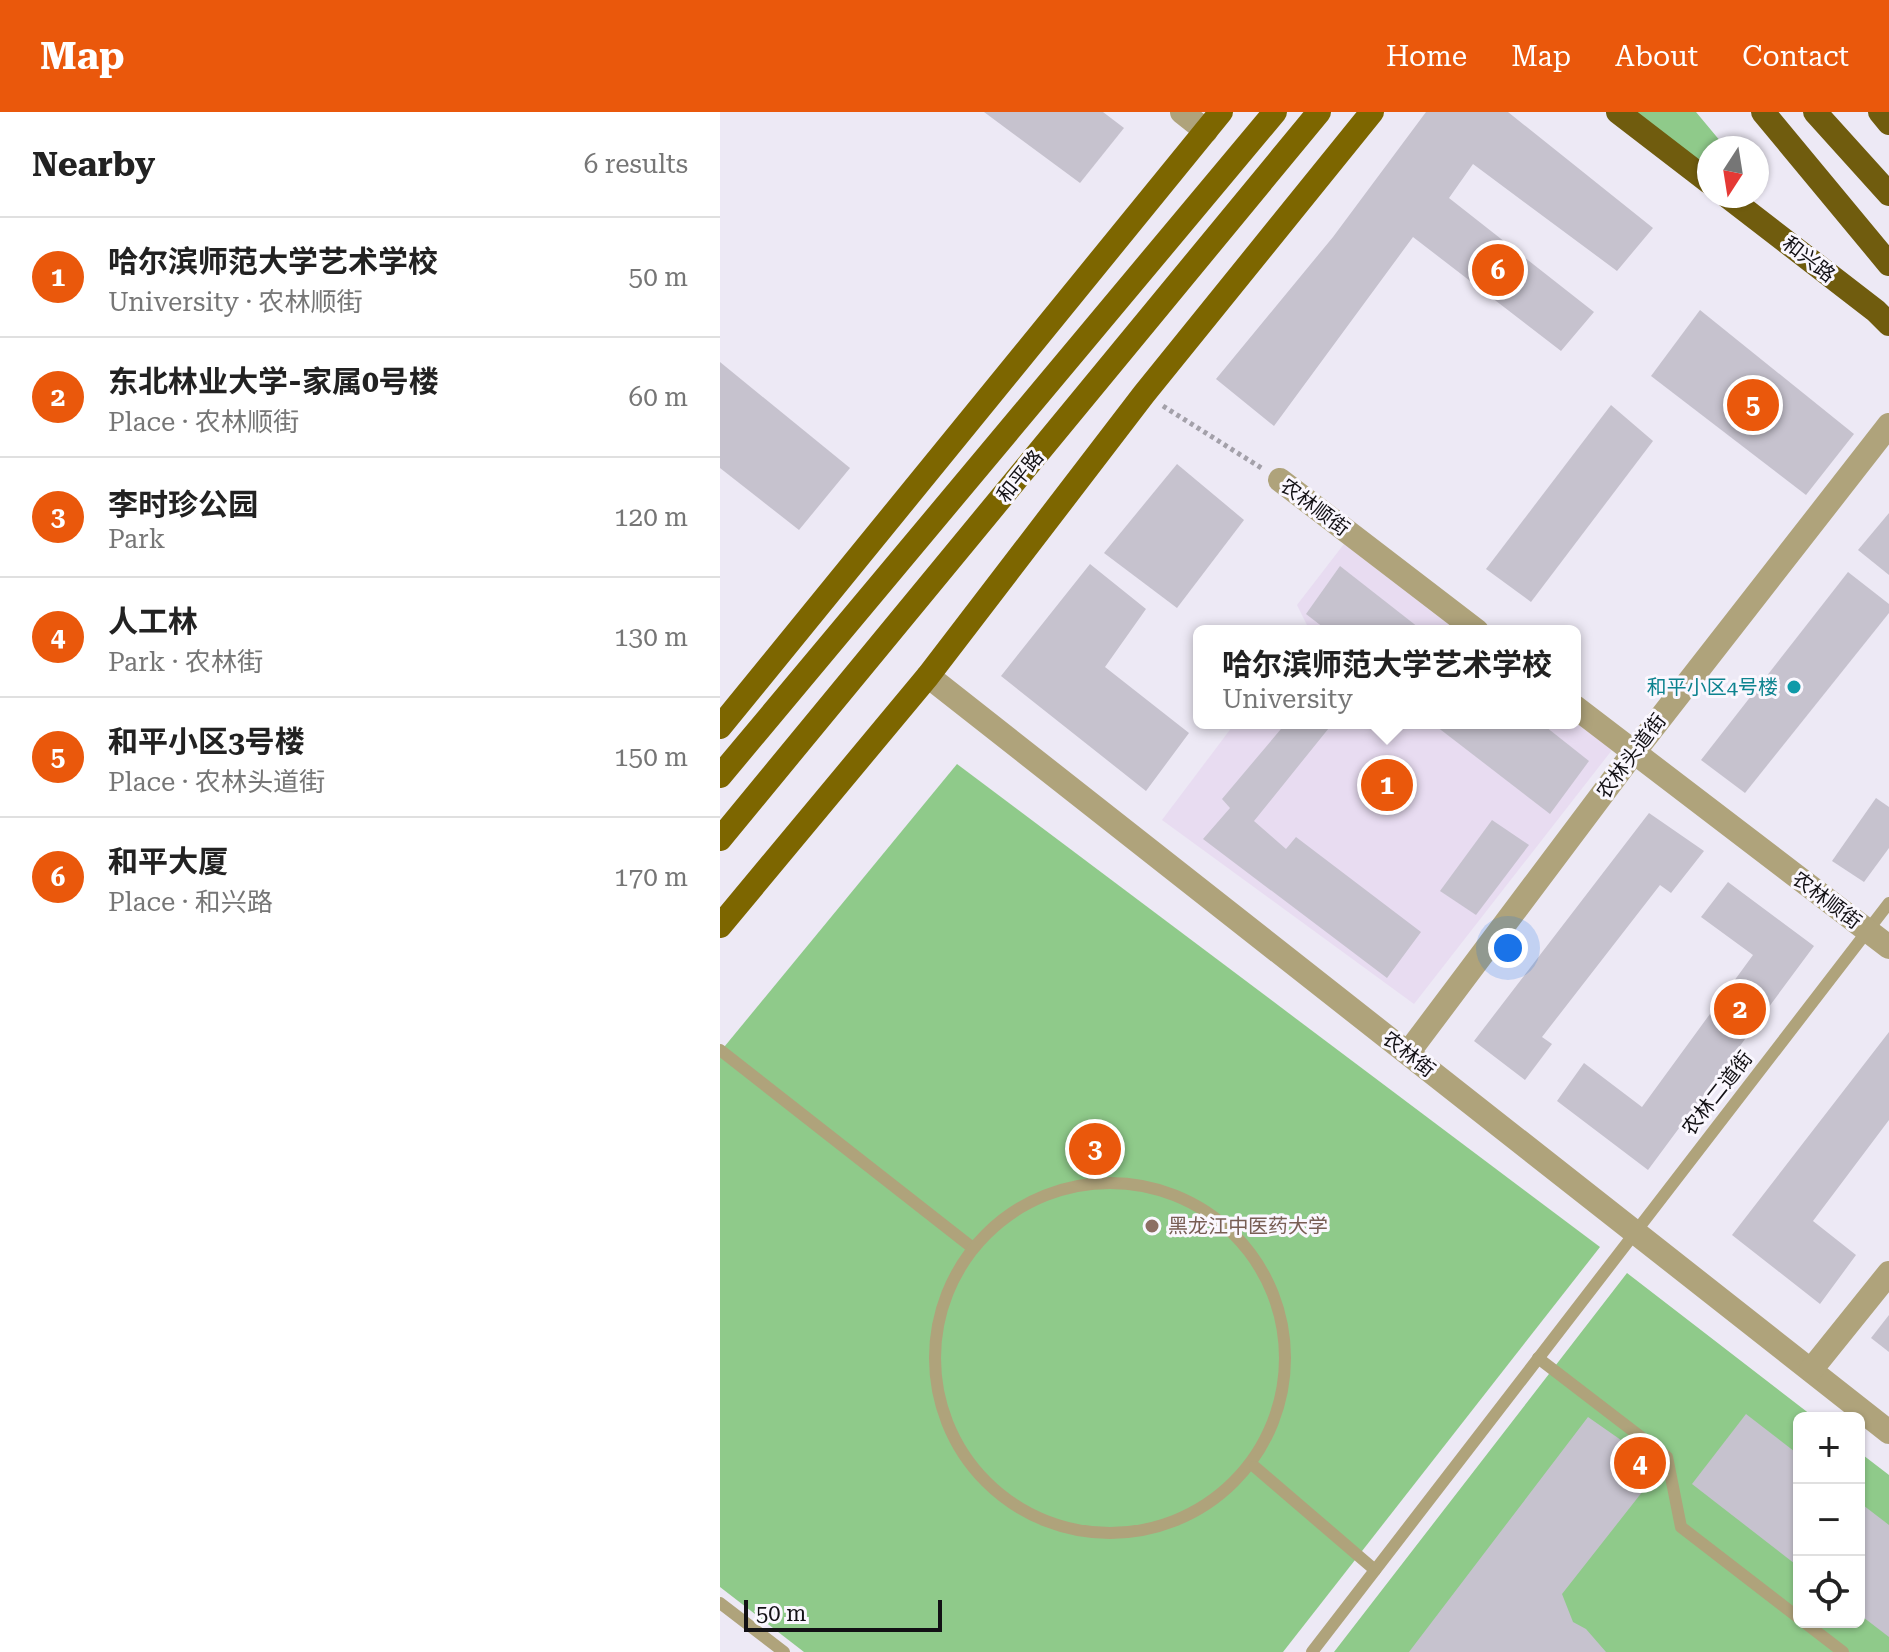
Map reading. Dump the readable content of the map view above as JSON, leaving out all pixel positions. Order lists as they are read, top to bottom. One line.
{"streets":{"highway":["和兴路"],"main road":["和平路"],"street":["农林顺街","农林头道街","农林街"],"lane":["农林二道街"]},"crossings":[["农林顺街","农林头道街"],["农林顺街","农林二道街"],["农林头道街","农林街"],["农林街","农林二道街"]],"places":["和平小区4号楼","黑龙江中医药大学"],"scale_bar":"50 m","north":"bottom","page":{"header":"Map","nav":["Home","Map","About","Contact"],"heading":["Nearby","6 results"],"list":[{"mark":"1","name":"哈尔滨师范大学艺术学校","note":"University · 农林顺街","value":"50 m"},{"mark":"2","name":"东北林业大学-家属0号楼","note":"Place · 农林顺街","value":"60 m"},{"mark":"3","name":"李时珍公园","note":"Park","value":"120 m"},{"mark":"4","name":"人工林","note":"Park · 农林街","value":"130 m"},{"mark":"5","name":"和平小区3号楼","note":"Place · 农林头道街","value":"150 m"},{"mark":"6","name":"和平大厦","note":"Place · 和兴路","value":"170 m"}],"pins":["6","5","1","2","3","4"],"popup":["哈尔滨师范大学艺术学校","University"],"map_buttons":["+","−"],"scale":"50 m"}}
